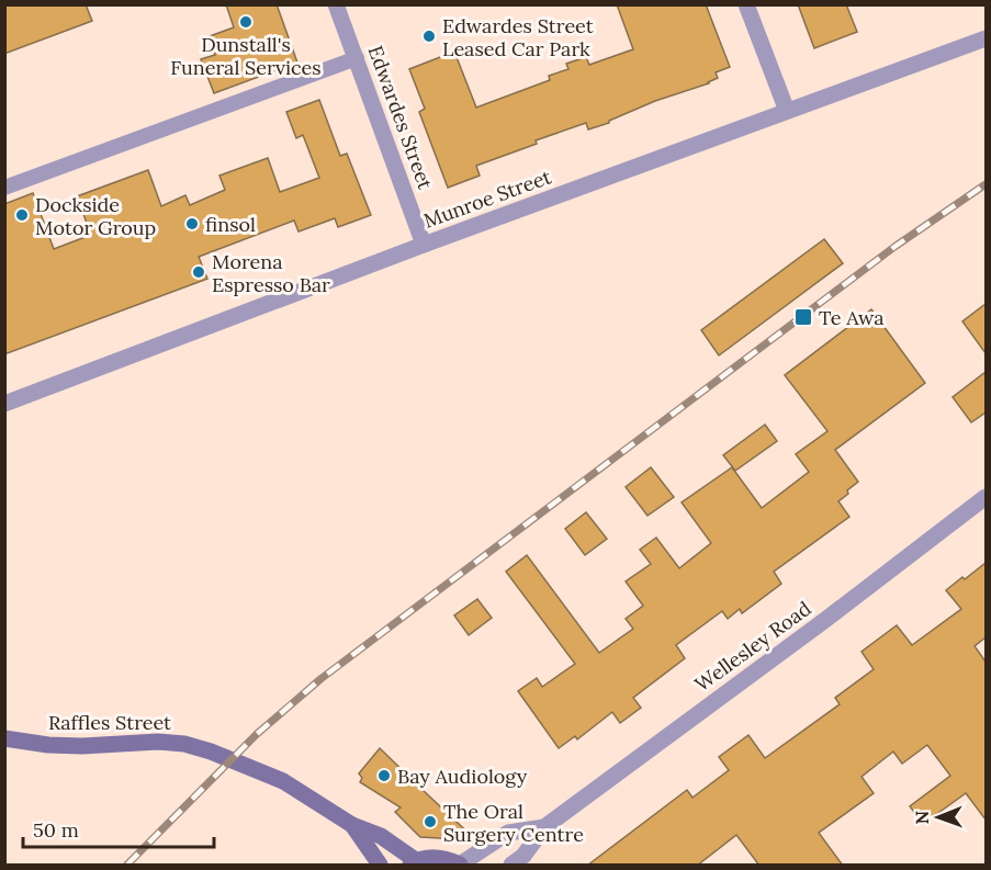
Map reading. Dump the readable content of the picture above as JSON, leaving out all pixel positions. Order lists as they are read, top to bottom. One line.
{"streets":{"main road":["Raffles Street"],"street":["Edwardes Street","Munroe Street","Wellesley Road"]},"crossings":[["Edwardes Street","Munroe Street"]],"places":{"other":["Dunstall's Funeral Services","Edwardes Street Leased Car Park","Dockside Motor Group","finsol","Morena Espresso Bar","Bay Audiology","The Oral Surgery Centre"],"transit":["Te Awa"]},"scale_bar":"50 m","north":"left"}
